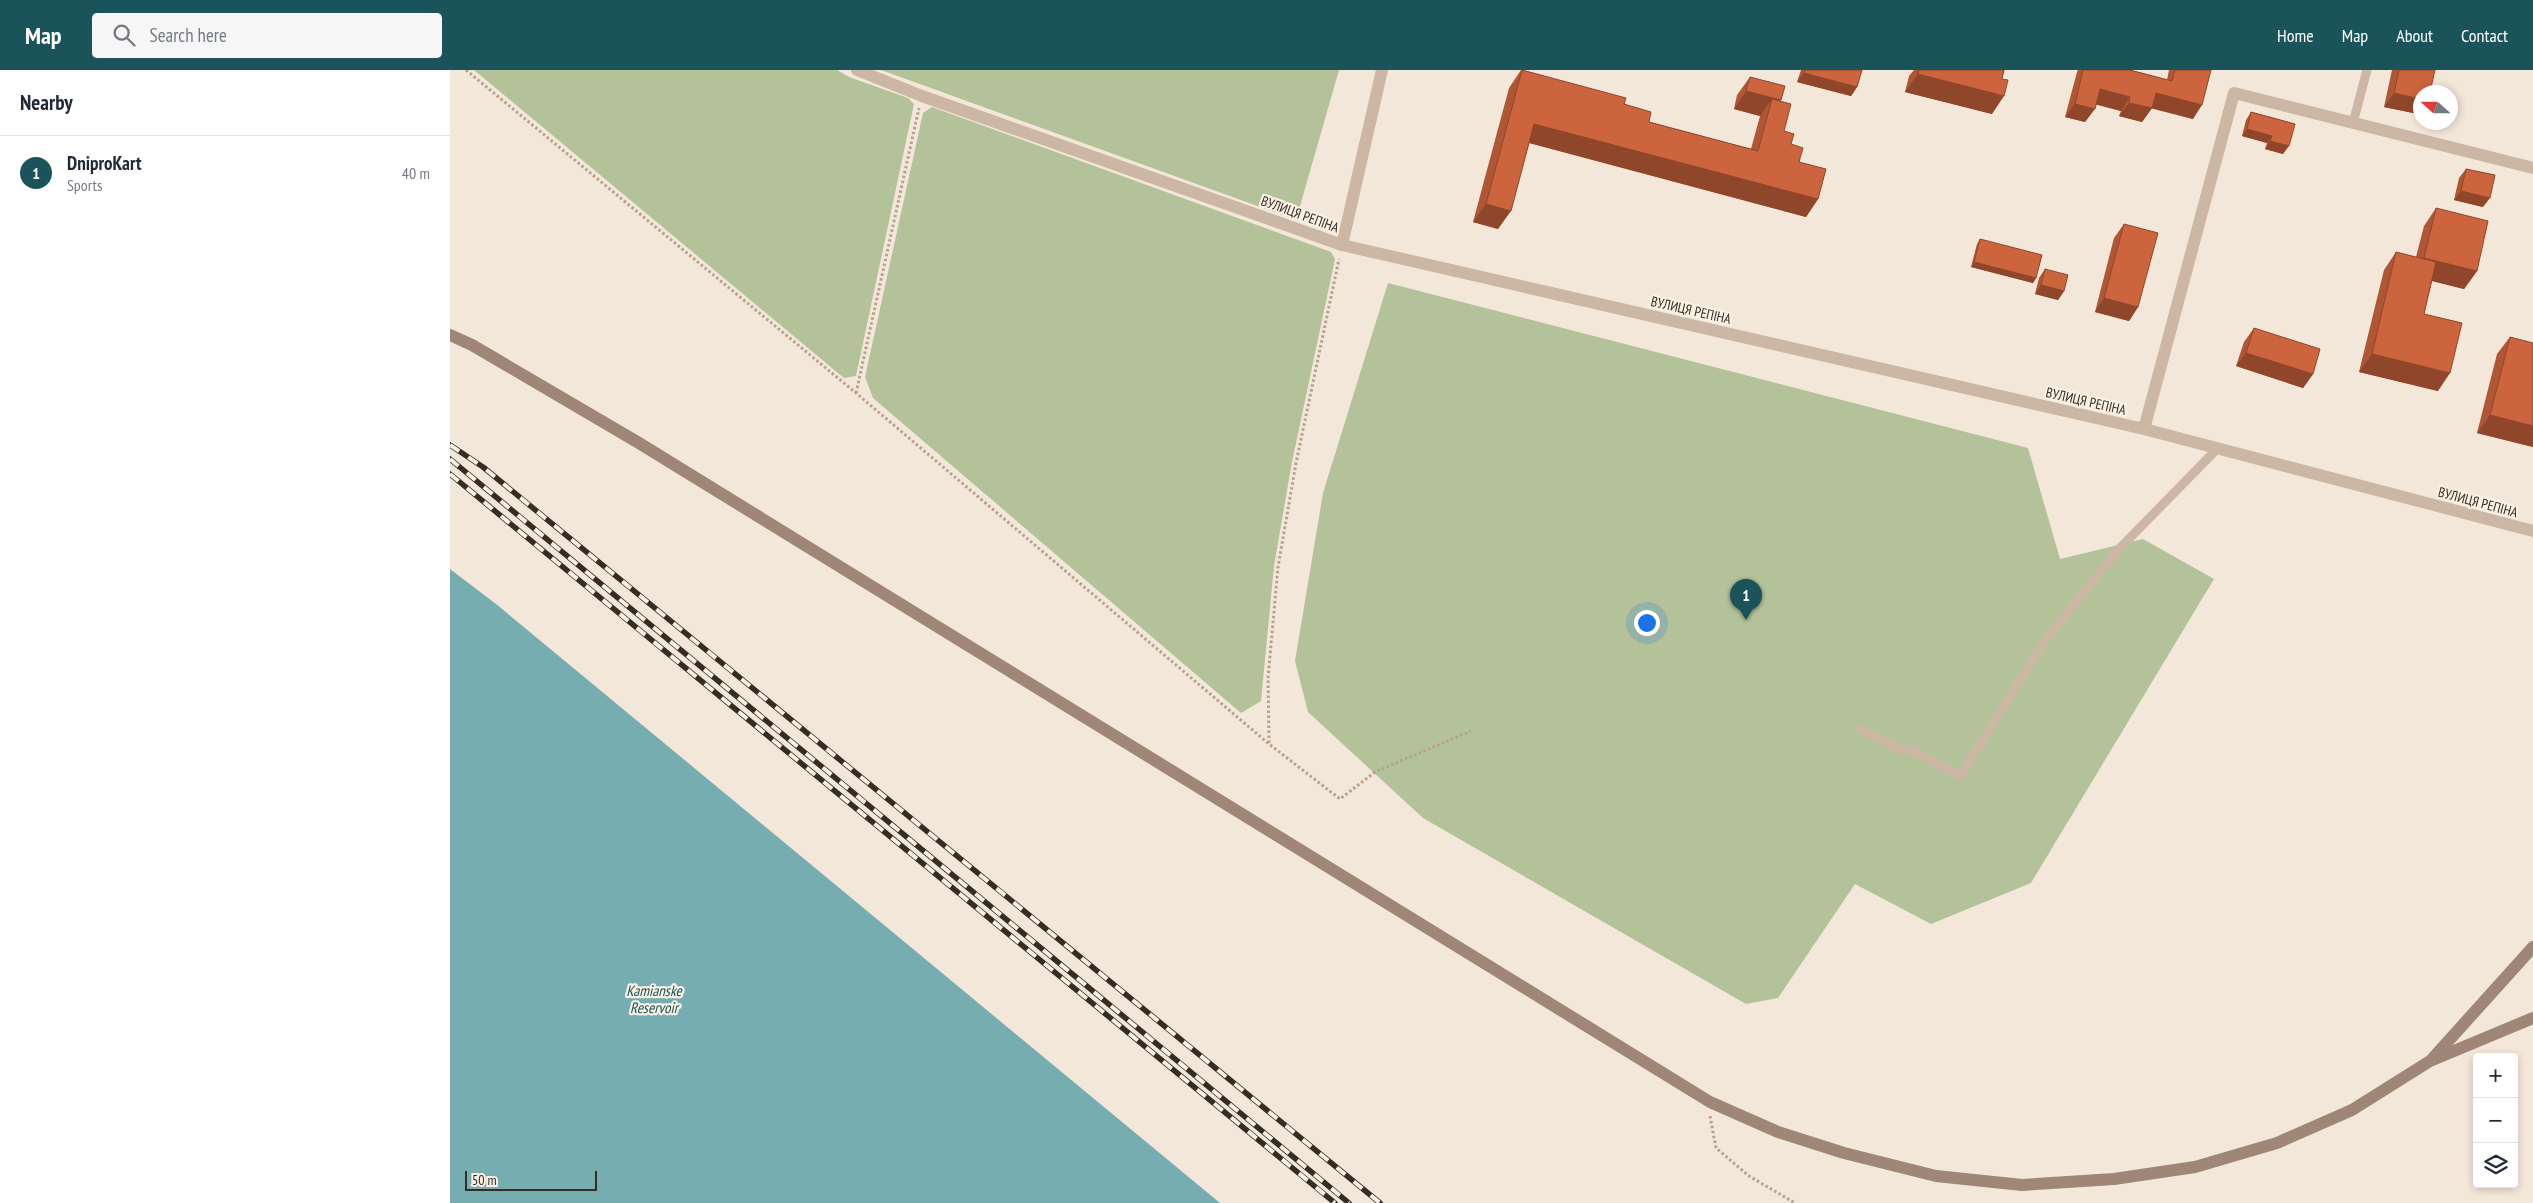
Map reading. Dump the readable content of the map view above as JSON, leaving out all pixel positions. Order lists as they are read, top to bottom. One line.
{"streets":{"street":["ВУЛИЦЯ РЕПІНА"]},"water":["Kamianske Reservoir"],"scale_bar":"50 m","north":"left","page":{"header":"Map","search":"Search here","nav":["Home","Map","About","Contact"],"heading":"Nearby","list":[{"mark":"1","name":"DniproKart","note":"Sports","value":"40 m"}],"pins":"1","map_buttons":["+","−"],"scale":"50 m"}}
